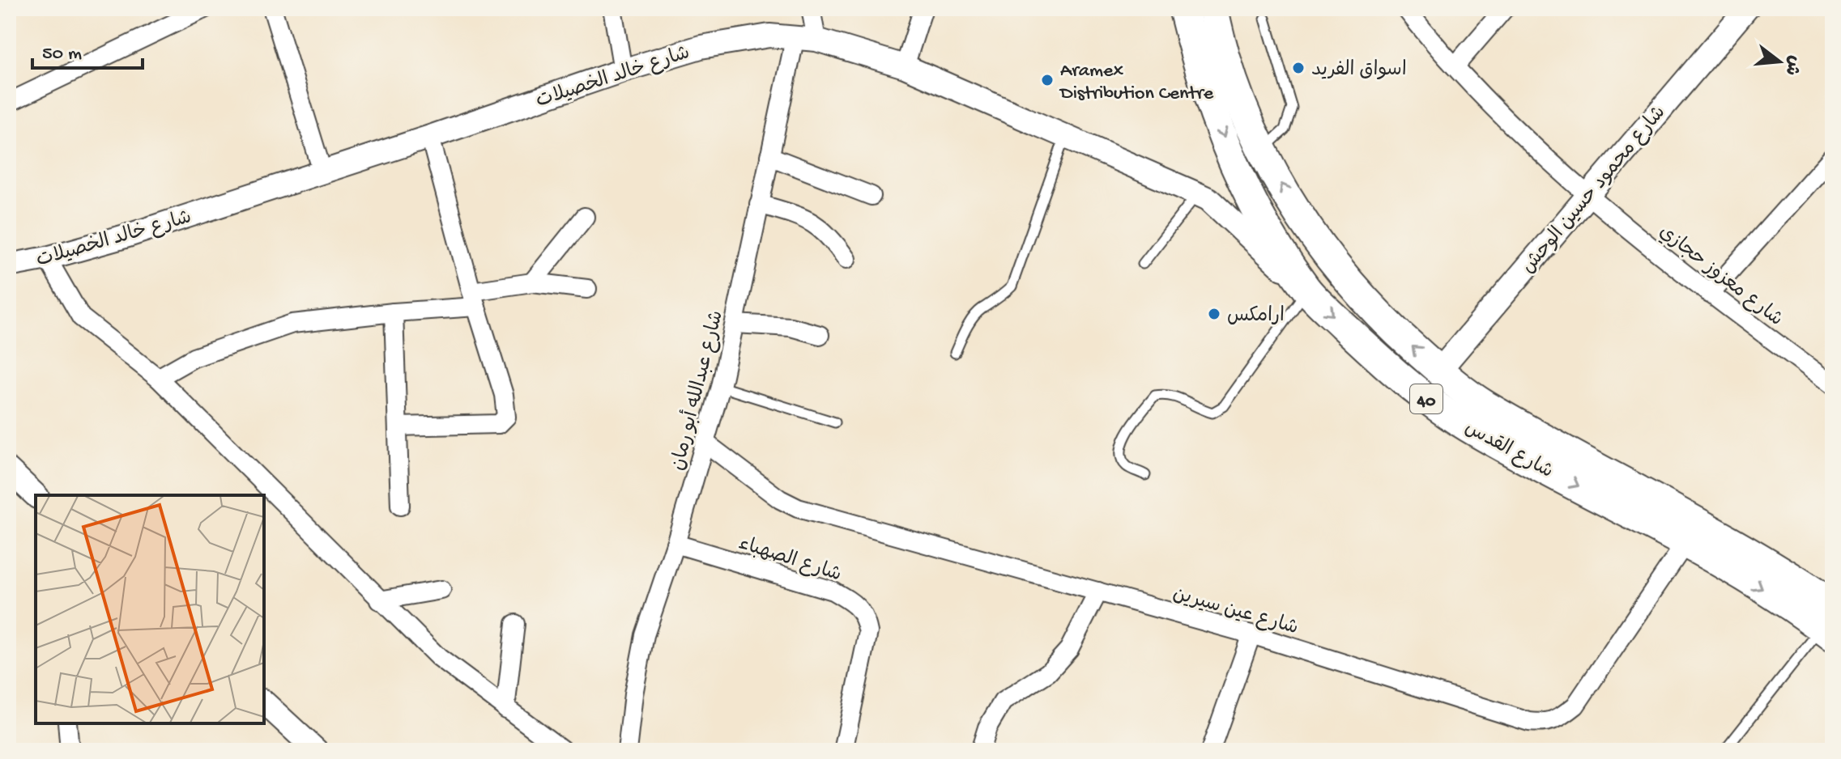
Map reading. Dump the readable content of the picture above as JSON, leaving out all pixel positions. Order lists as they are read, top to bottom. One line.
{"streets":{"highway":["40","شارع القدس"],"street":["شارع خالد الخصيلات","شارع محمود حسين الوحش","شارع معزوز حجازي","شارع عبدالله أبو رمان","شارع الصهباء","شارع عين سيرين"]},"crossings":[["شارع خالد الخصيلات","شارع عبدالله أبو رمان"],["شارع خالد الخصيلات","شارع القدس"],["شارع محمود حسين الوحش","شارع معزوز حجازي"],["شارع محمود حسين الوحش","شارع القدس"],["شارع عبدالله أبو رمان","شارع الصهباء"],["شارع عبدالله أبو رمان","شارع عين سيرين"],["شارع القدس","شارع عين سيرين"]],"places":["اسواق الفريد","Aramex Distribution Centre","ارامكس"],"scale_bar":"50 m","north":"right"}
